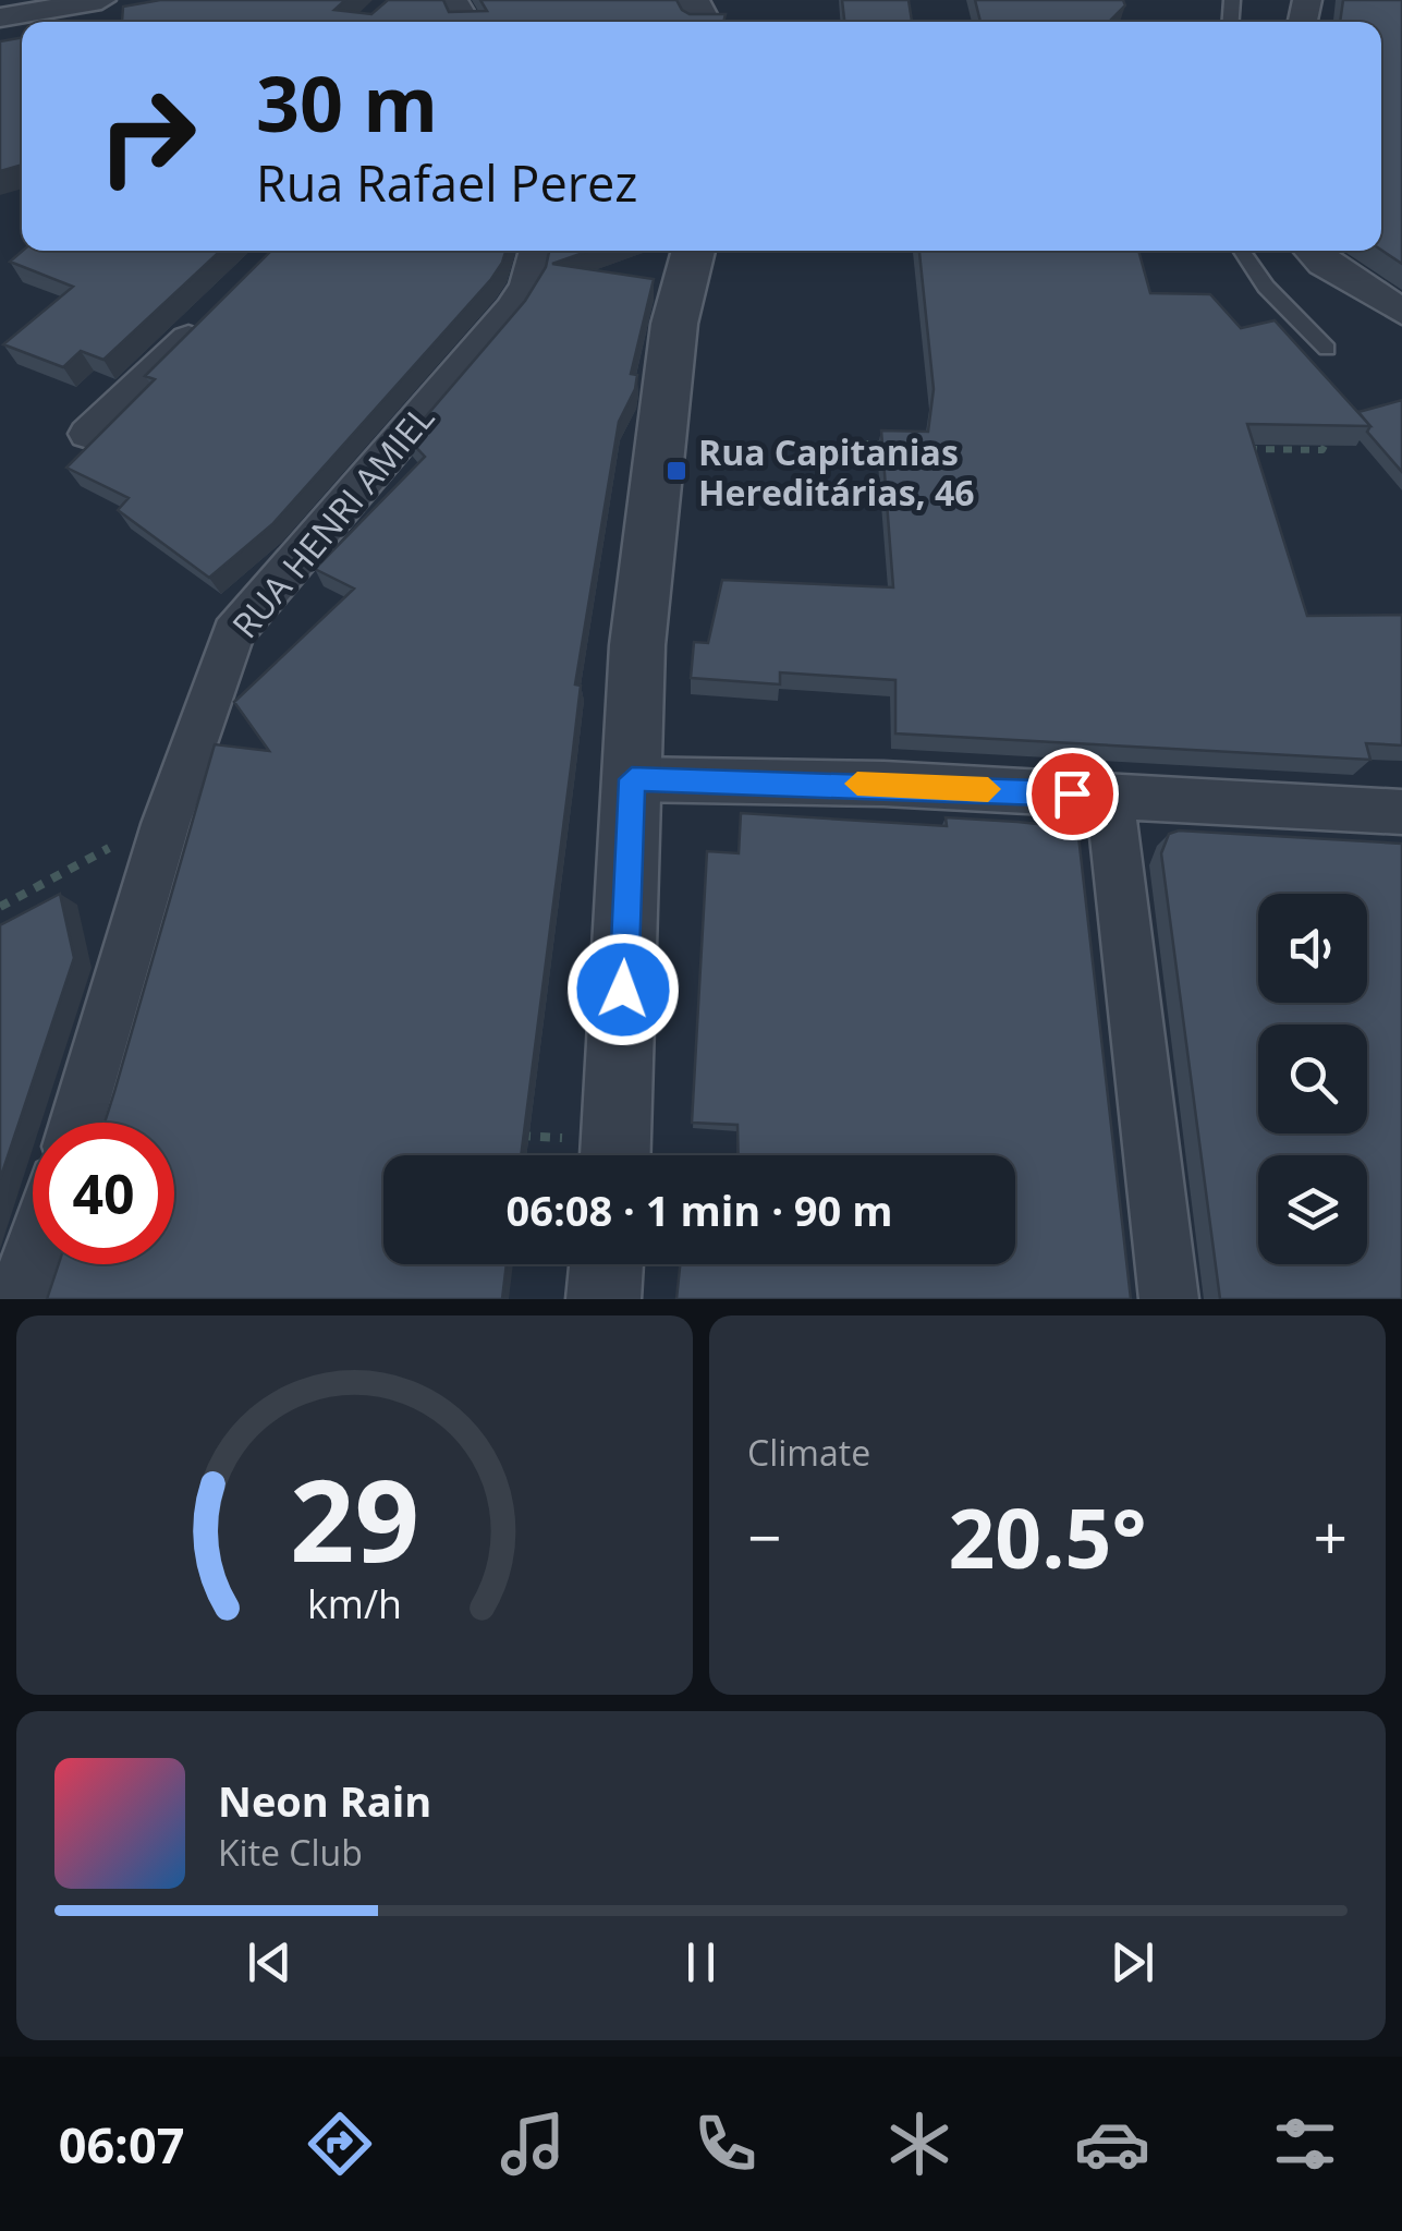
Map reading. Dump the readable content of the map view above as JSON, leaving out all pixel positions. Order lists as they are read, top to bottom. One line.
{"streets":{"street":["RUA HENRI AMIEL"]},"places":{"transit":["Rua Capitanias Hereditárias, 46"]},"page":{"turn":["30 m","Rua Rafael Perez"],"limit":"40","trip":"06:08 · 1 min · 90 m","tile":"Climate","heat":["−","20.5°","+"],"song":["Neon Rain","Kite Club"],"tabs":"06:07","gauge":["29","km/h"]}}
